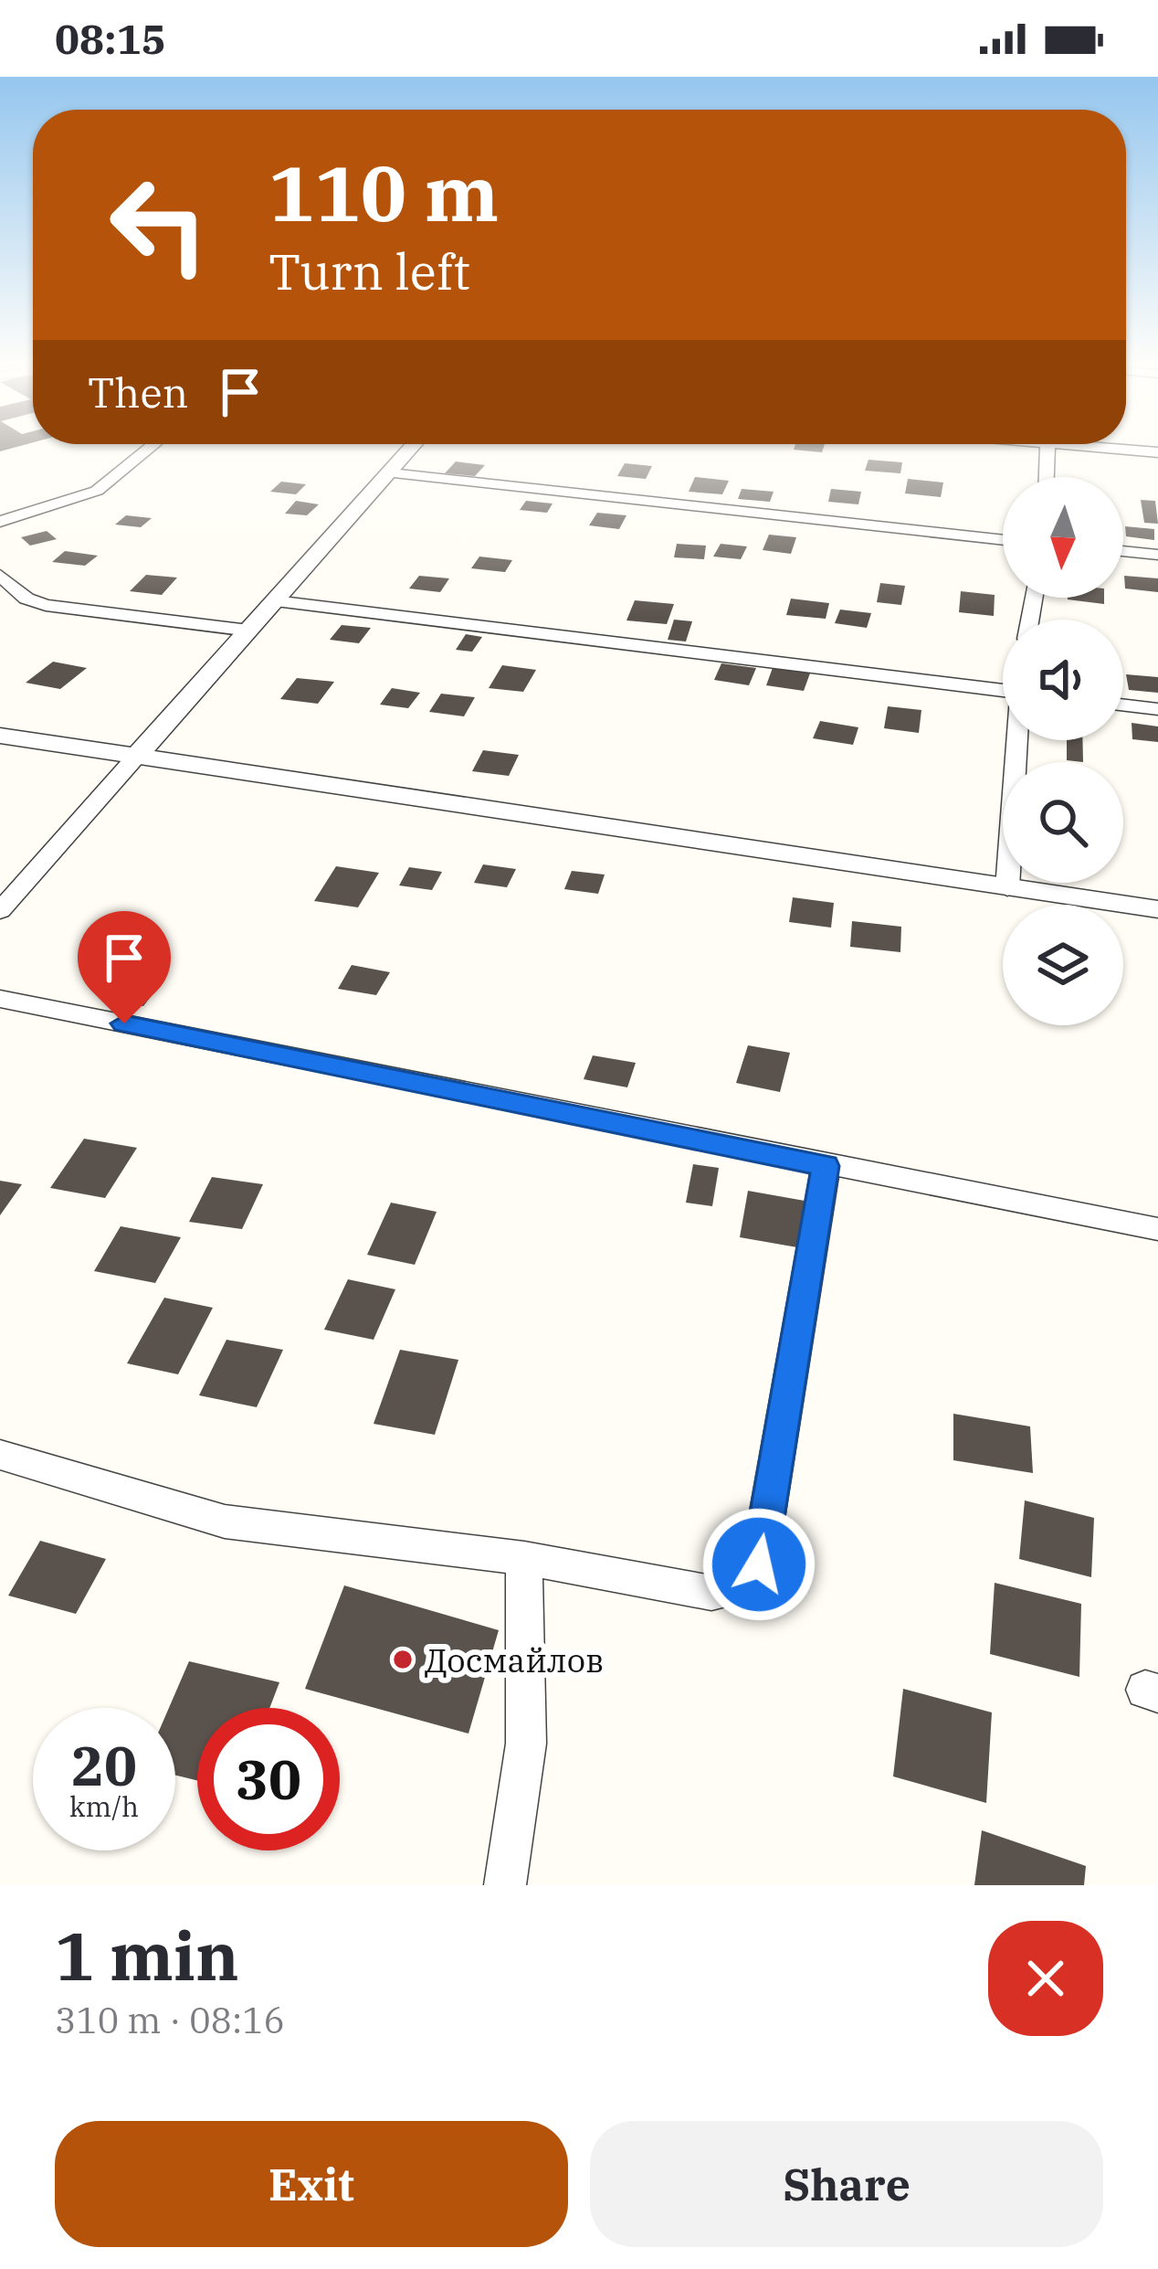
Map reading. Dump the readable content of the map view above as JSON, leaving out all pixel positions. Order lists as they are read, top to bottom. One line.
{"places":["Досмайлов"],"north":"bottom","page":{"status":"08:15","turn":["110 m","Turn left"],"then":"Then","speed":"20 km/h","limit":"30","heading":["1 min","310 m · 08:16"],"buttons":["Exit","Share"]}}
